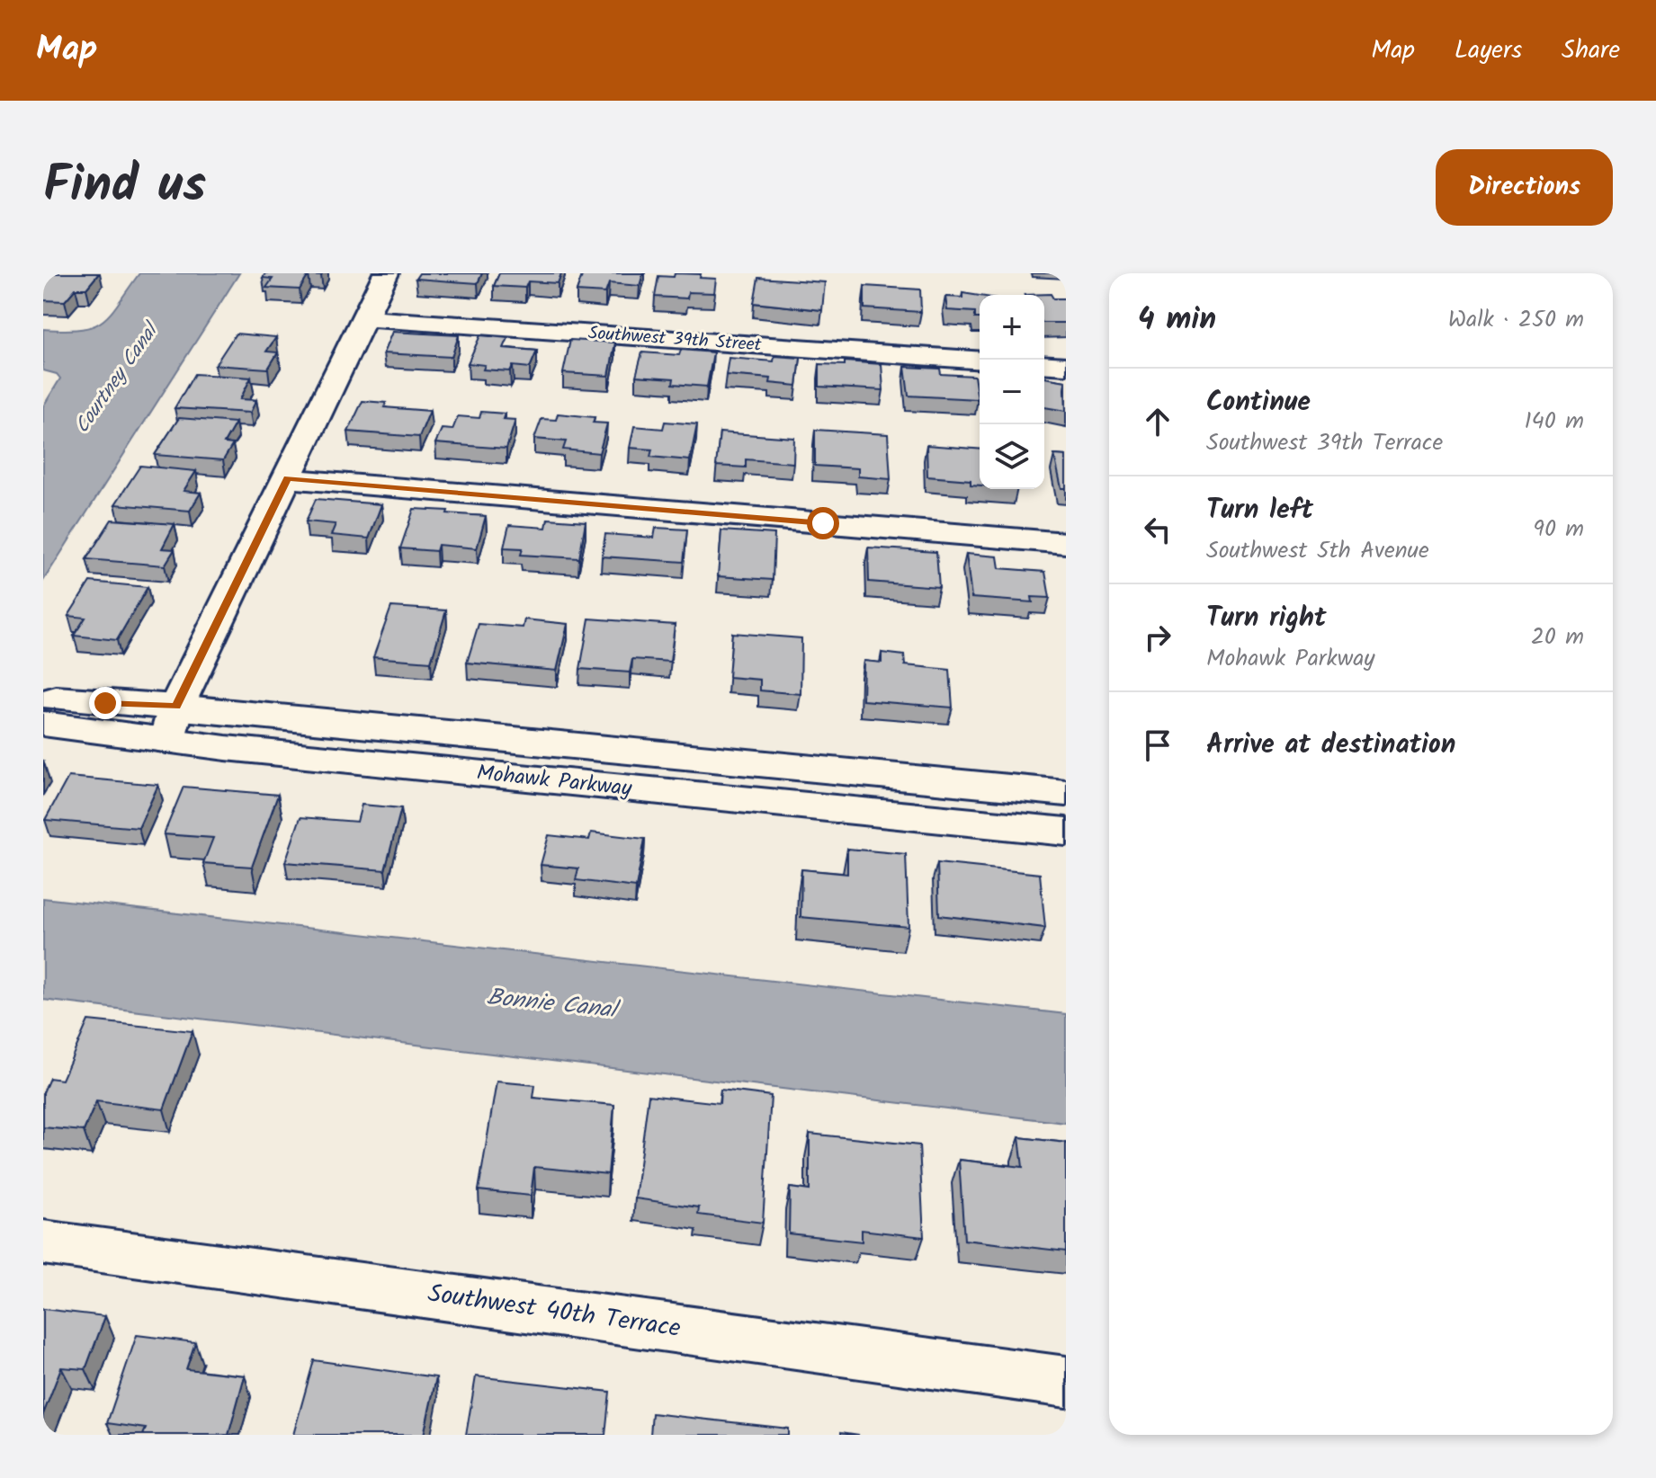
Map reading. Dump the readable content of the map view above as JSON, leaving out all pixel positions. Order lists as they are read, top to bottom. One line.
{"streets":{"street":["Southwest 39th Street","Mohawk Parkway","Southwest 40th Terrace"]},"water":["Courtney Canal","Bonnie Canal"],"page":{"header":"Map","nav":["Map","Layers","Share"],"title":"Find us","buttons":"Directions","heading":["4 min","Walk · 250 m"],"map_buttons":["+","−"],"list":[["Continue","Southwest 39th Terrace","140 m"],["Turn left","Southwest 5th Avenue","90 m"],["Turn right","Mohawk Parkway","20 m"],"Arrive at destination"]}}
